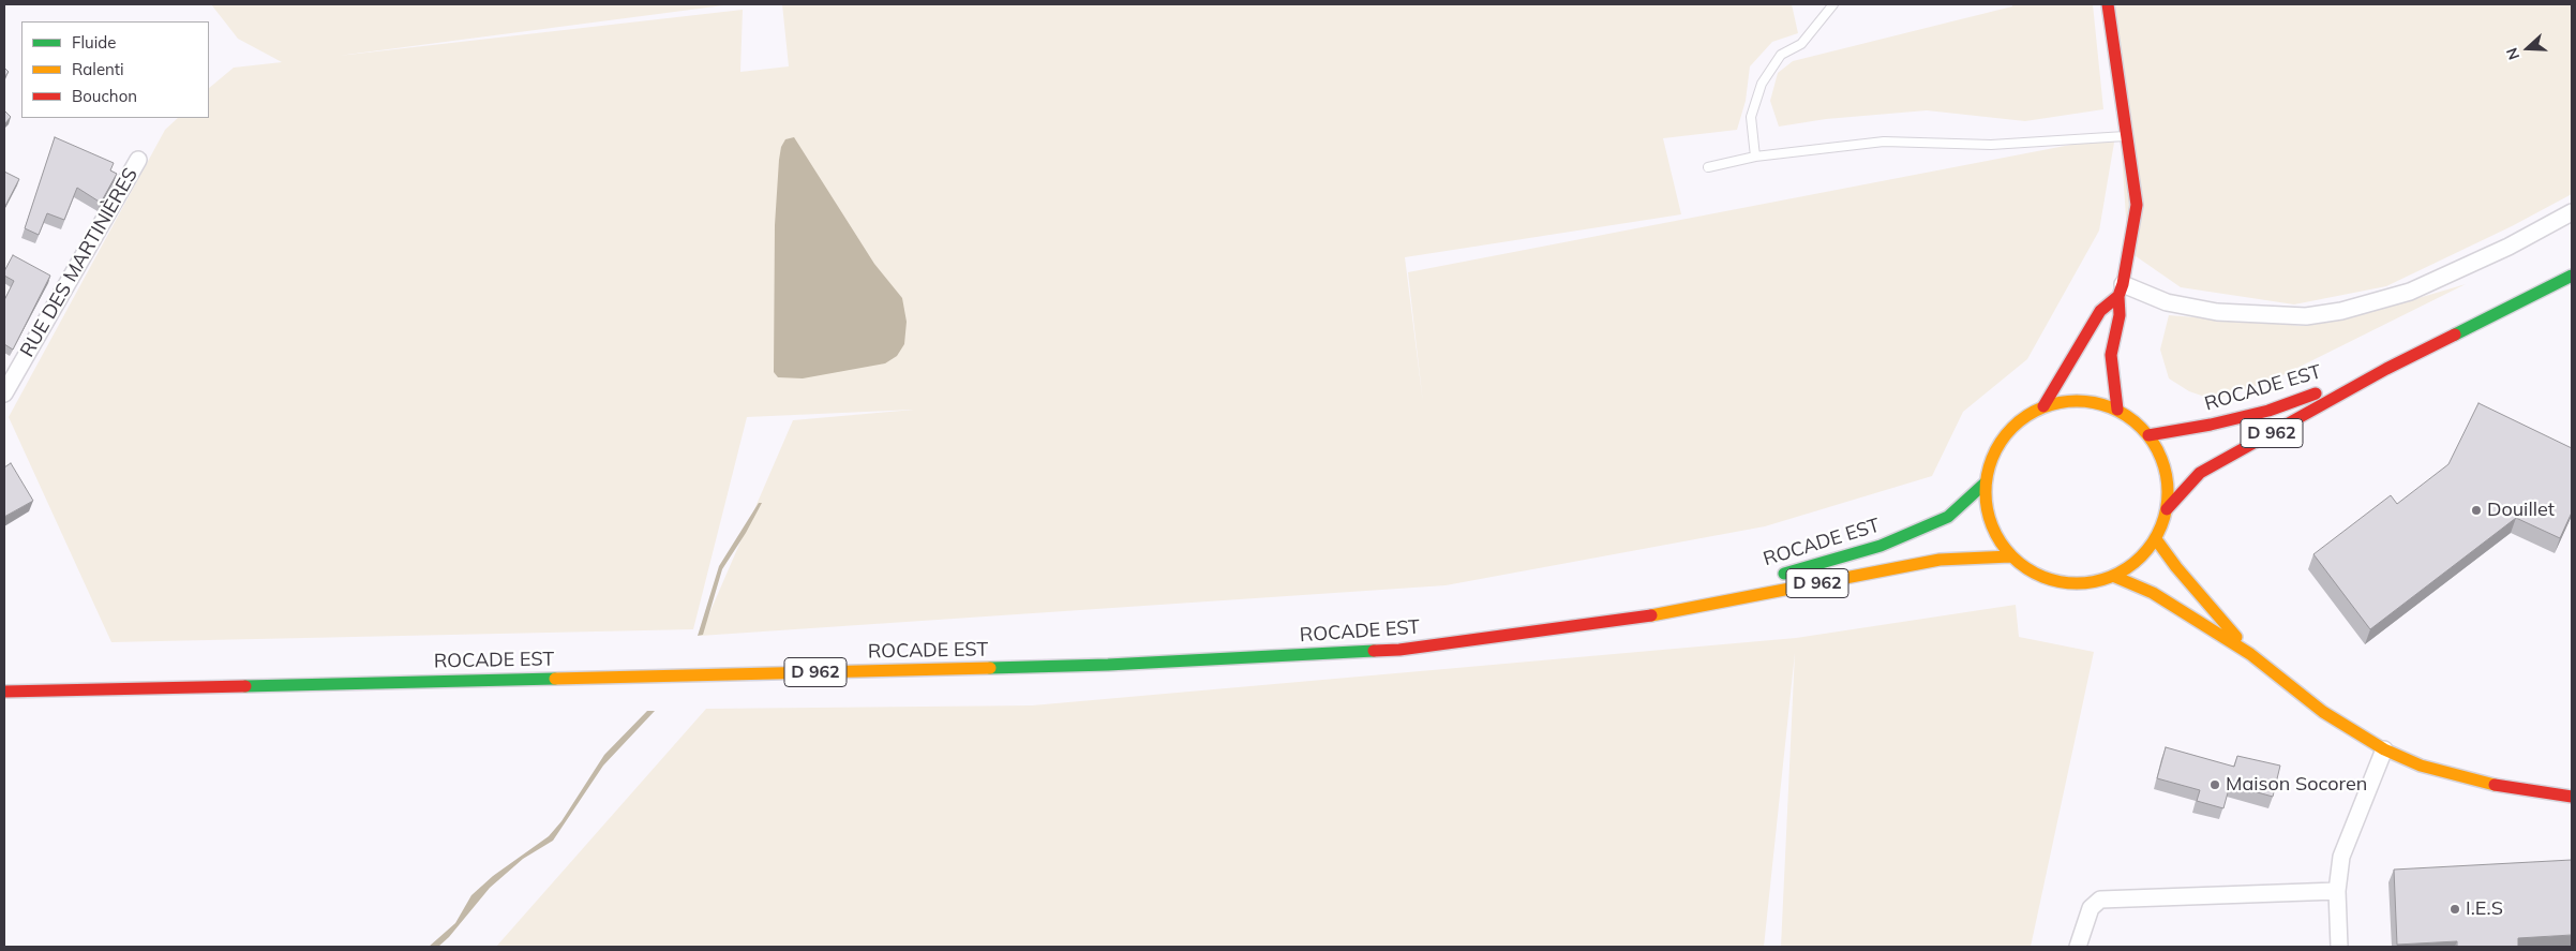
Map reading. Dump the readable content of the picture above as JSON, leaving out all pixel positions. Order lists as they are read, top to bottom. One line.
{"streets":{"main road":["ROCADE EST","D 962"],"street":["RUE DES MARTINIÈRES"]},"places":["Douillet","Maison Socoren","I.E.S"],"legend":["Fluide","Ralenti","Bouchon"],"north":"left"}
